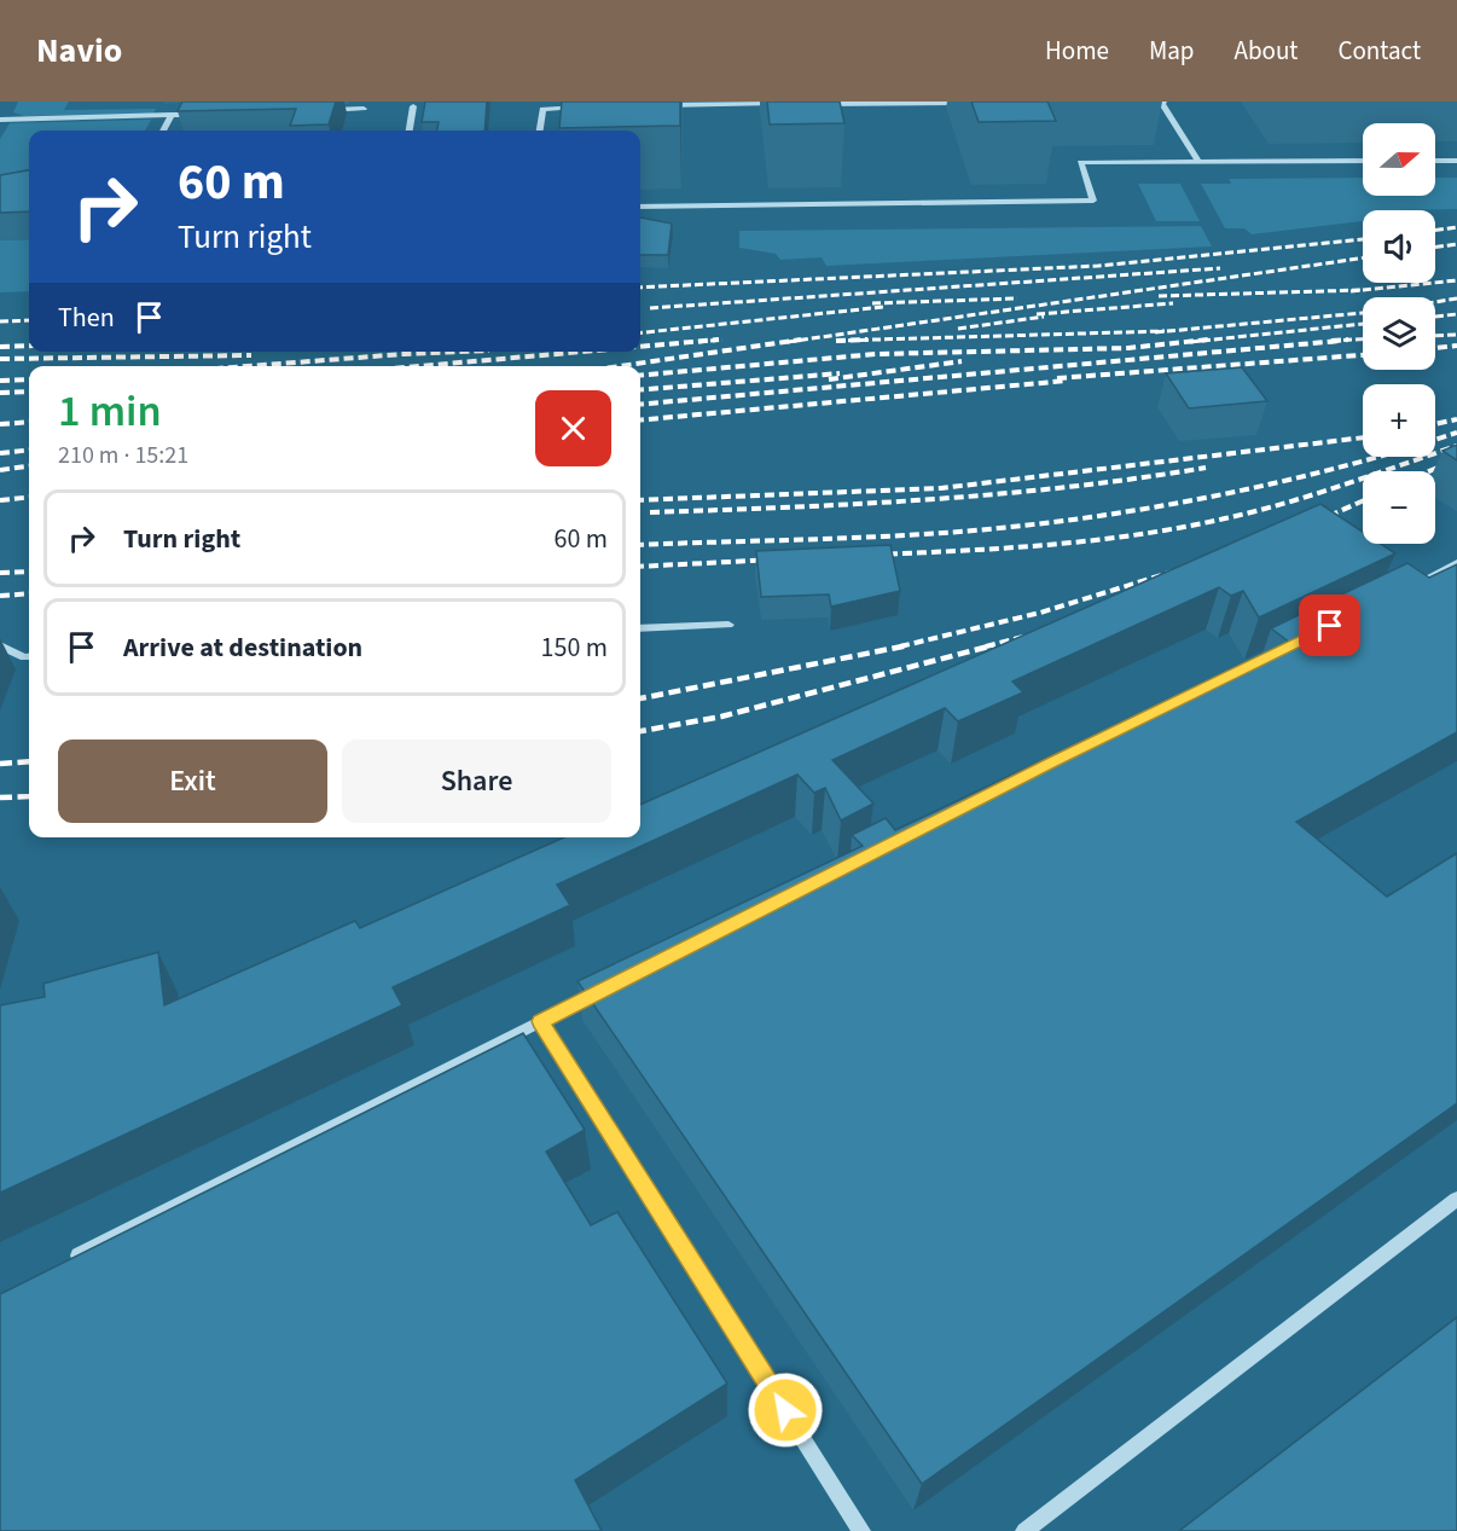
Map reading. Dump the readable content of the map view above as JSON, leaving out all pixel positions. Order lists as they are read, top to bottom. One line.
{"north":"right","page":{"header":"Navio","nav":["Home","Map","About","Contact"],"map_buttons":["+","−"],"turn":["60 m","Turn right"],"then":"Then","heading":["1 min","210 m · 15:21"],"list":[{"name":"Turn right","value":"60 m"},{"name":"Arrive at destination","value":"150 m"}],"buttons":["Exit","Share"]}}
